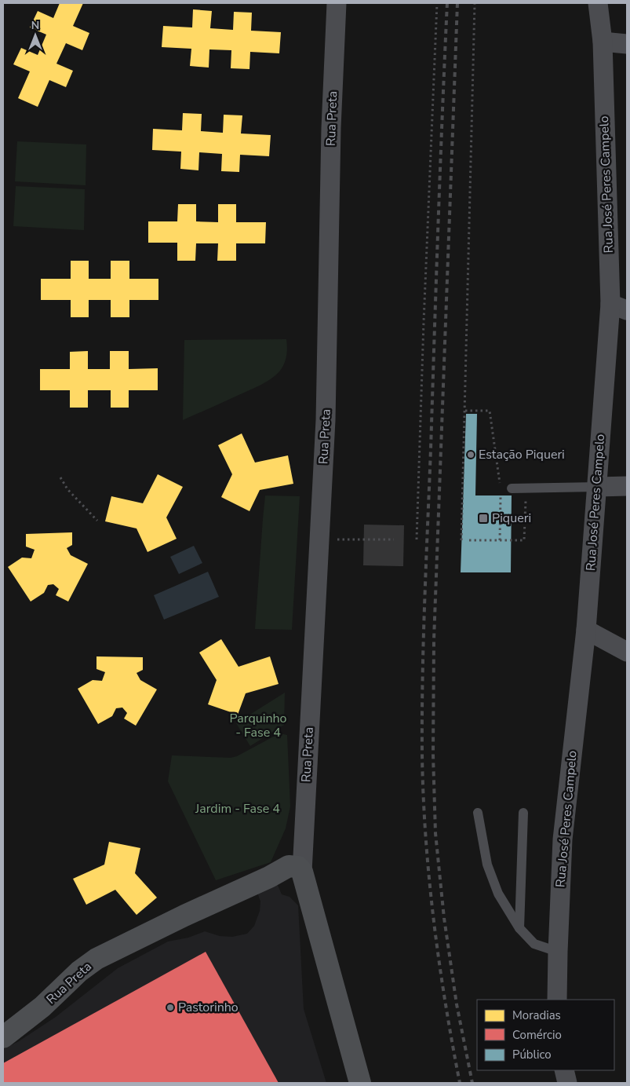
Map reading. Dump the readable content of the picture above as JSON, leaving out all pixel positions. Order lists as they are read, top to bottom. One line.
{"streets":{"main road":["Rua Preta"],"street":["Rua José Peres Campelo"]},"parks":["Parquinho - Fase 4","Jardim - Fase 4"],"places":{"other":["Estação Piqueri","Pastorinho"],"transit":["Piqueri"]},"legend":["Moradias","Comércio","Público"],"north":"top"}
